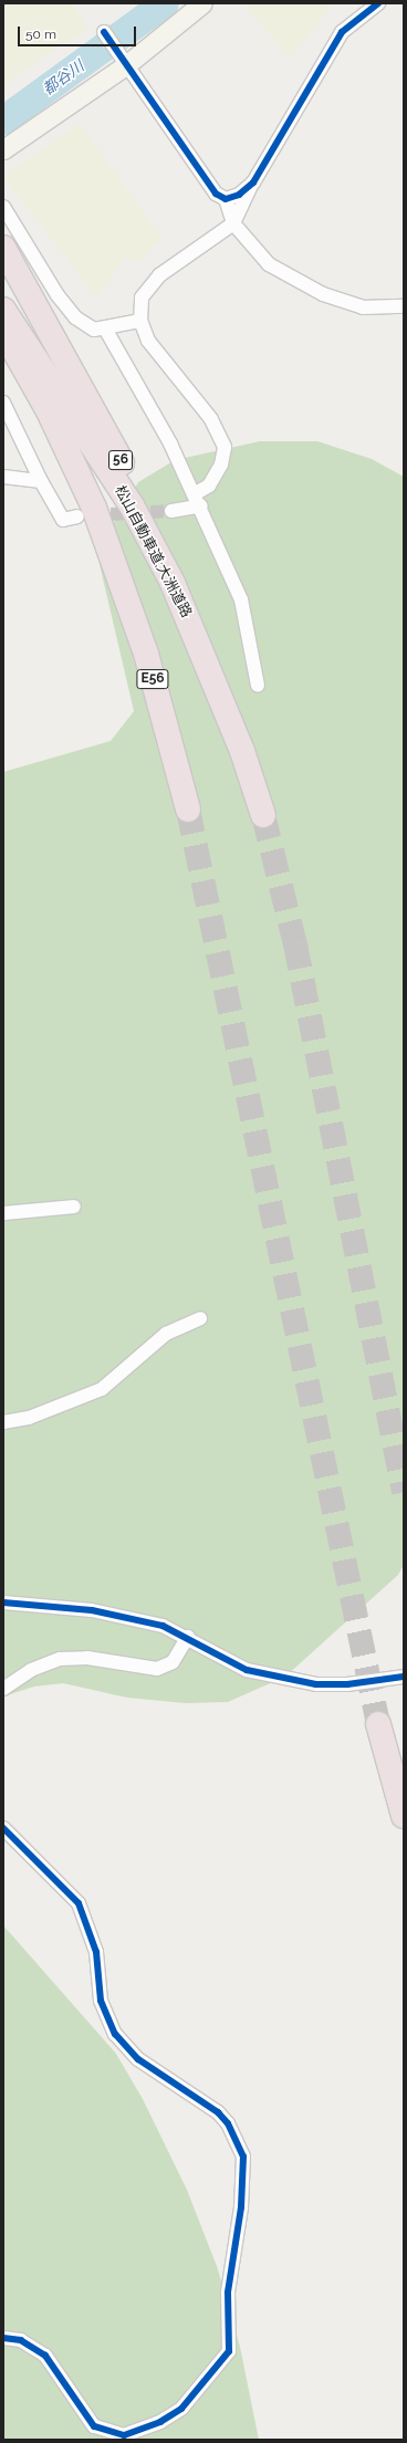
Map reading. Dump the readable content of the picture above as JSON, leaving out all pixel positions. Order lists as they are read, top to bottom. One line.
{"streets":{"highway":["56","松山自動車道;大洲道路","E56"]},"crossings":[["56","松山自動車道;大洲道路"],["松山自動車道;大洲道路","E56"]],"water":["都谷川"],"scale_bar":"50 m"}
